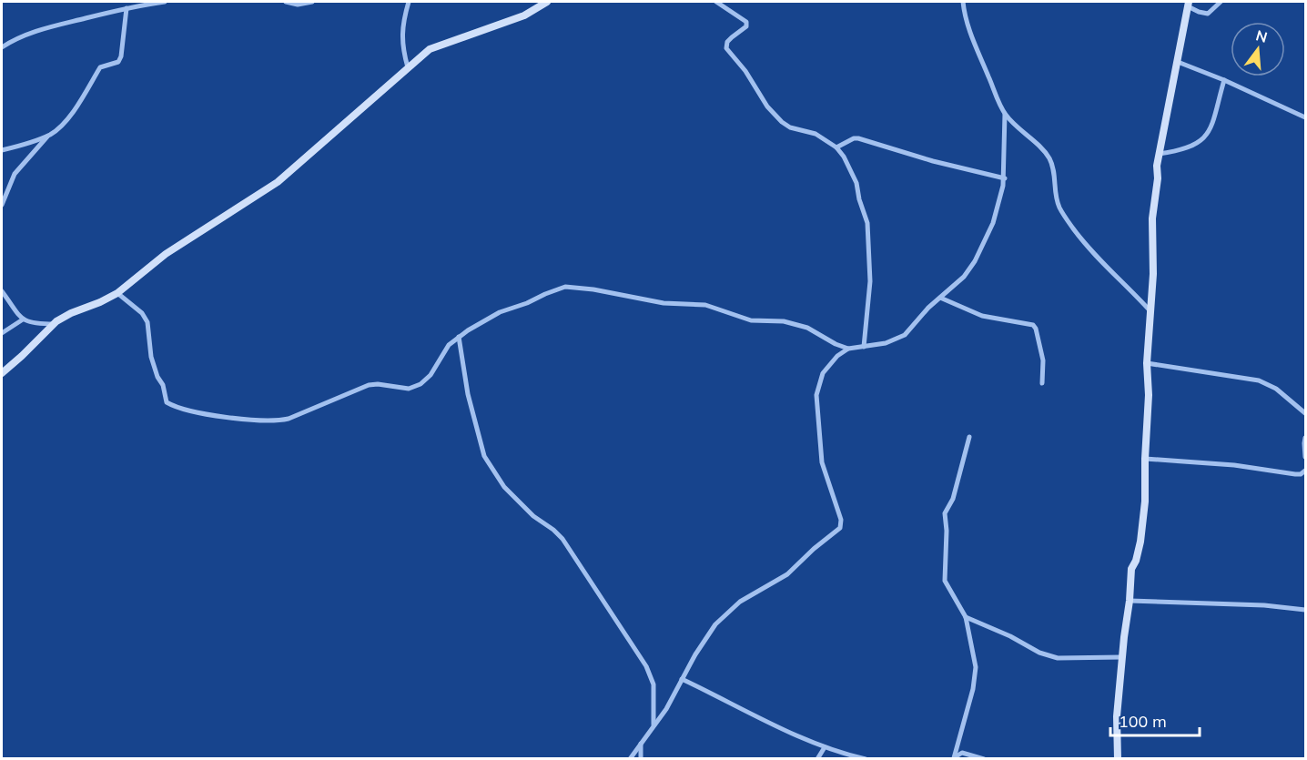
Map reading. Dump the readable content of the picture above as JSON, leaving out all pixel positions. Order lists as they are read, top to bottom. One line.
{"scale_bar":"100 m","north":"top"}
